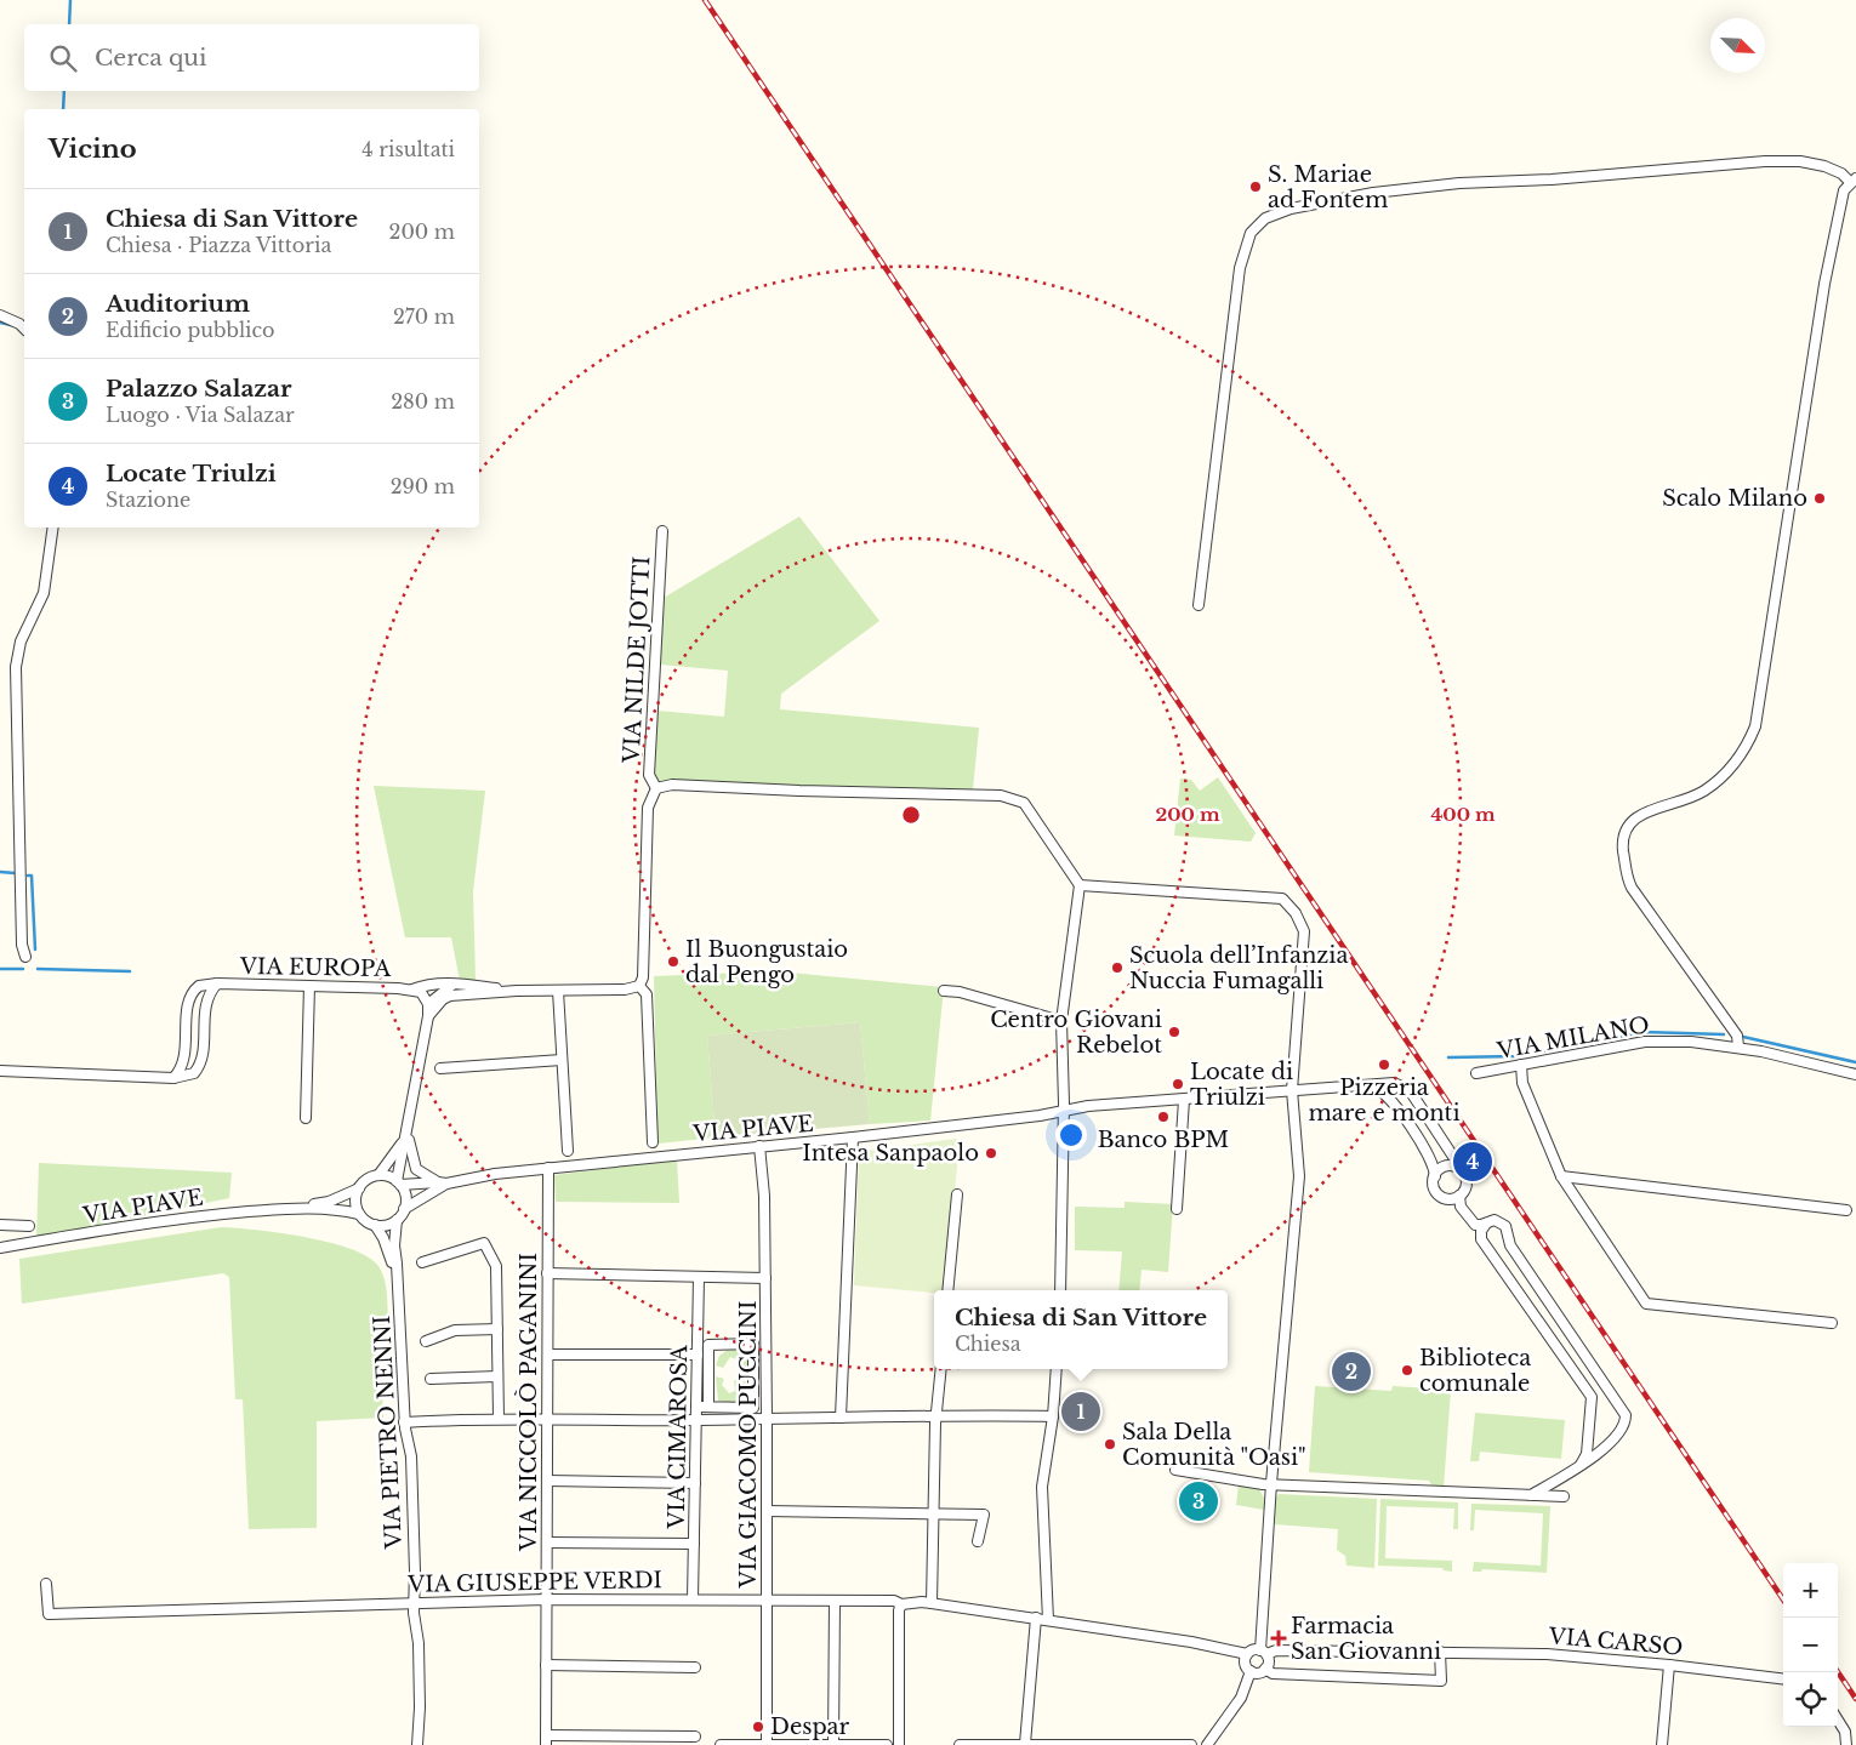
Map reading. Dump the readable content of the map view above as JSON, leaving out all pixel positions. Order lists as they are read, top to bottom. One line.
{"streets":{"street":["VIA NILDE JOTTI","VIA EUROPA","VIA MILANO","VIA PIAVE","VIA NICCOLÒ PAGANINI","VIA PIETRO NENNI","VIA CIMAROSA","VIA GIACOMO PUCCINI","VIA GIUSEPPE VERDI","VIA CARSO"]},"crossings":[["VIA PIAVE","VIA NICCOLÒ PAGANINI"],["VIA PIAVE","VIA PIETRO NENNI"],["VIA PIAVE","VIA GIACOMO PUCCINI"],["VIA NICCOLÒ PAGANINI","VIA GIUSEPPE VERDI"],["VIA PIETRO NENNI","VIA GIUSEPPE VERDI"],["VIA CIMAROSA","VIA GIUSEPPE VERDI"],["VIA GIACOMO PUCCINI","VIA GIUSEPPE VERDI"],["VIA GIUSEPPE VERDI","VIA CARSO"]],"places":{"other":["S. Mariae ad Fontem","Scalo Milano","Il Buongustaio dal Pengo","Scuola dell’Infanzia Nuccia Fumagalli","Centro Giovani Rebelot","Pizzeria mare e monti","Locate di Triulzi","Banco BPM","Intesa Sanpaolo","Biblioteca comunale","Sala Della Comunità \"Oasi\"","Despar"],"health":["Farmacia San Giovanni"]},"north":"bottom right","page":{"search":"Cerca qui","heading":["Vicino","4 risultati"],"list":[{"mark":"1","name":"Chiesa di San Vittore","note":"Chiesa · Piazza Vittoria","value":"200 m"},{"mark":"2","name":"Auditorium","note":"Edificio pubblico","value":"270 m"},{"mark":"3","name":"Palazzo Salazar","note":"Luogo · Via Salazar","value":"280 m"},{"mark":"4","name":"Locate Triulzi","note":"Stazione","value":"290 m"}],"pins":["4","2","1","3"],"popup":["Chiesa di San Vittore","Chiesa"],"map_buttons":["+","−"]},"rings":["200 m","400 m"]}
